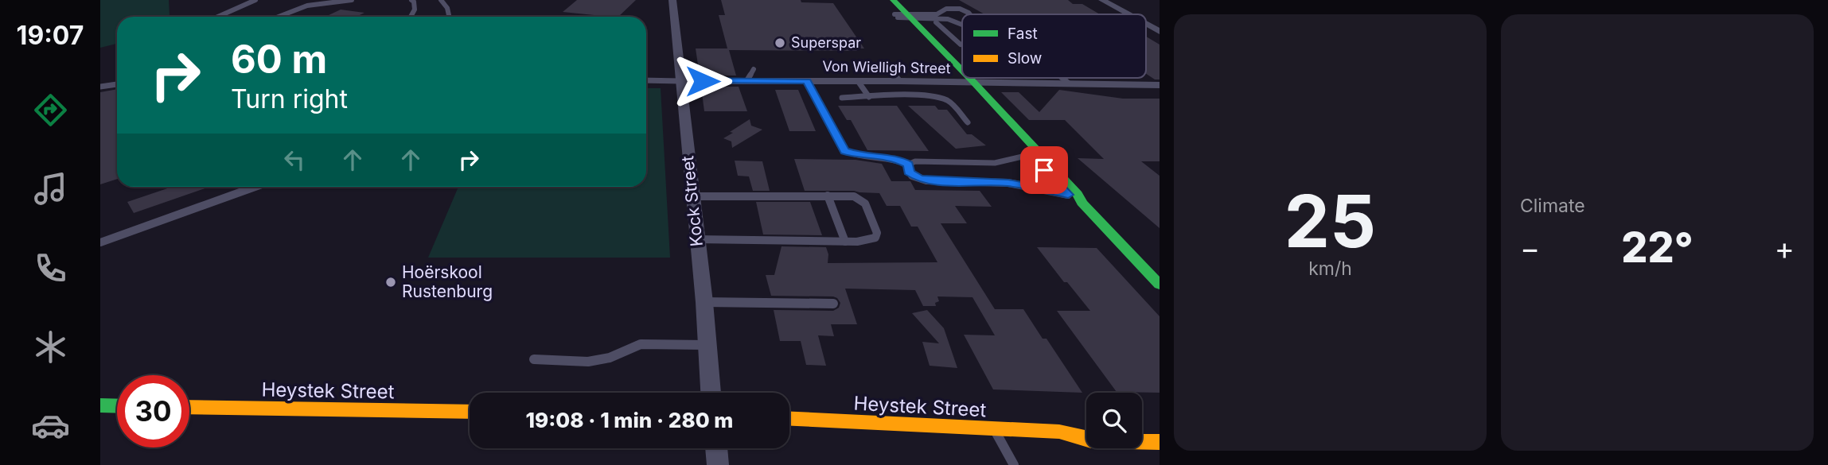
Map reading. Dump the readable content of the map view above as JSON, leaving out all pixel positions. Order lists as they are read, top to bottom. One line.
{"streets":{"street":["Von Wielligh Street","Kock Street","Heystek Street"]},"crossings":[["Von Wielligh Street","Kock Street"]],"places":["Superspar","Hoërskool Rustenburg"],"legend":["Fast","Slow"],"page":{"tabs":"19:07","tile":[["25","km/h"],"Climate"],"turn":["60 m","Turn right"],"heat":["−","22°","+"],"limit":"30","trip":"19:08 · 1 min · 280 m"}}
